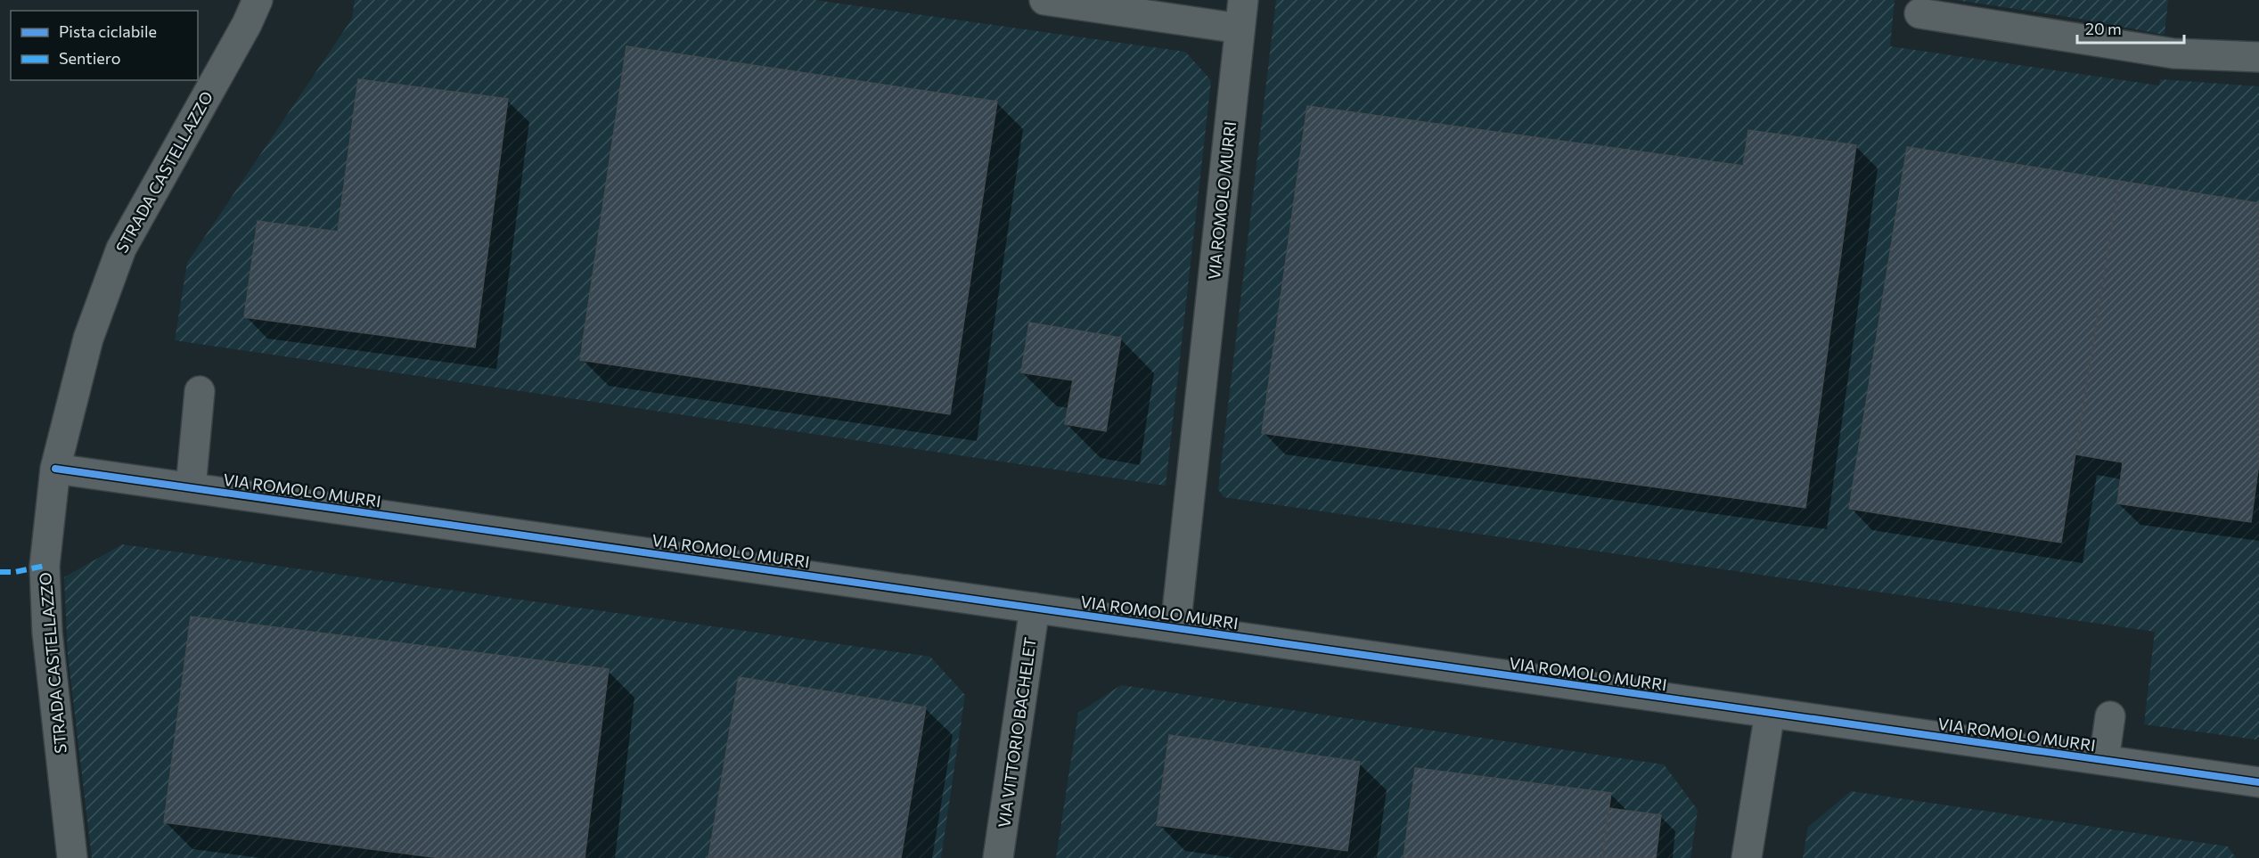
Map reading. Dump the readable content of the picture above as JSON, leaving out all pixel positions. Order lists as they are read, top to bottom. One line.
{"streets":{"street":["STRADA CASTELLAZZO","VIA ROMOLO MURRI","VIA VITTORIO BACHELET"]},"crossings":[["STRADA CASTELLAZZO","VIA ROMOLO MURRI"],["VIA ROMOLO MURRI","VIA VITTORIO BACHELET"]],"legend":["Pista ciclabile","Sentiero"],"scale_bar":"20 m"}
